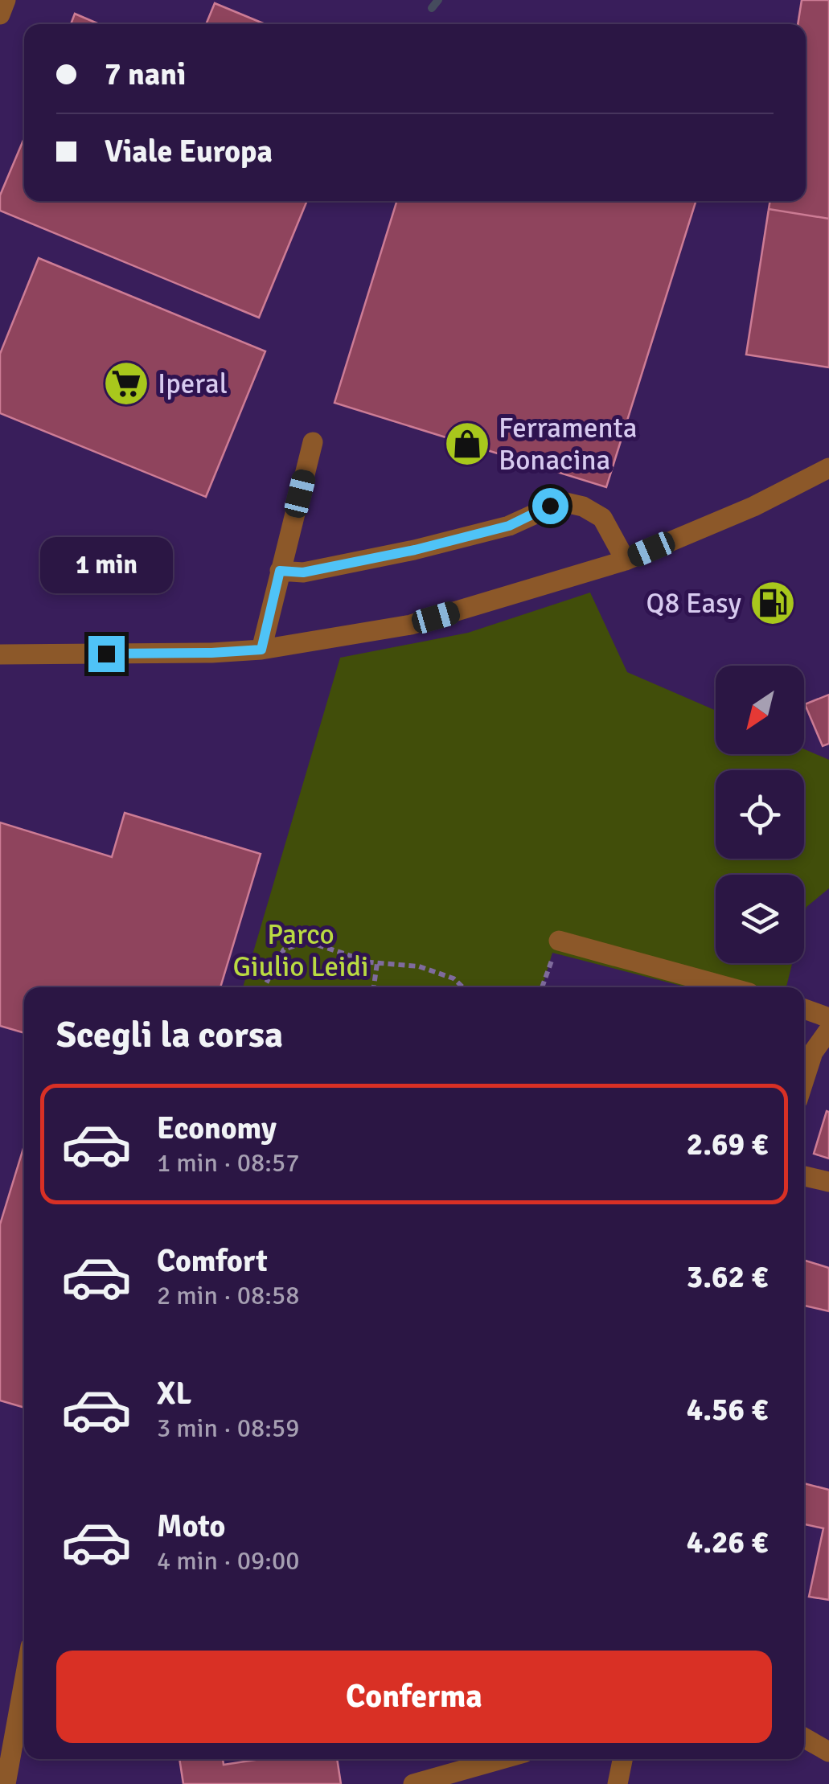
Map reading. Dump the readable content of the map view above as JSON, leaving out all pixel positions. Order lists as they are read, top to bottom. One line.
{"parks":["Parco Giulio Leidi"],"places":{"supermarket":["Iperal"],"shop":["Ferramenta Bonacina"],"fuel station":["Q8 Easy"]},"north":"bottom left","page":{"banner":["7 nani","Viale Europa"],"bubble":"1 min","heading":"Scegli la corsa","list":[{"name":"Economy","note":"1 min · 08:57","value":"2.69 €"},{"name":"Comfort","note":"2 min · 08:58","value":"3.62 €"},{"name":"XL","note":"3 min · 08:59","value":"4.56 €"},{"name":"Moto","note":"4 min · 09:00","value":"4.26 €"}],"buttons":"Conferma"}}
